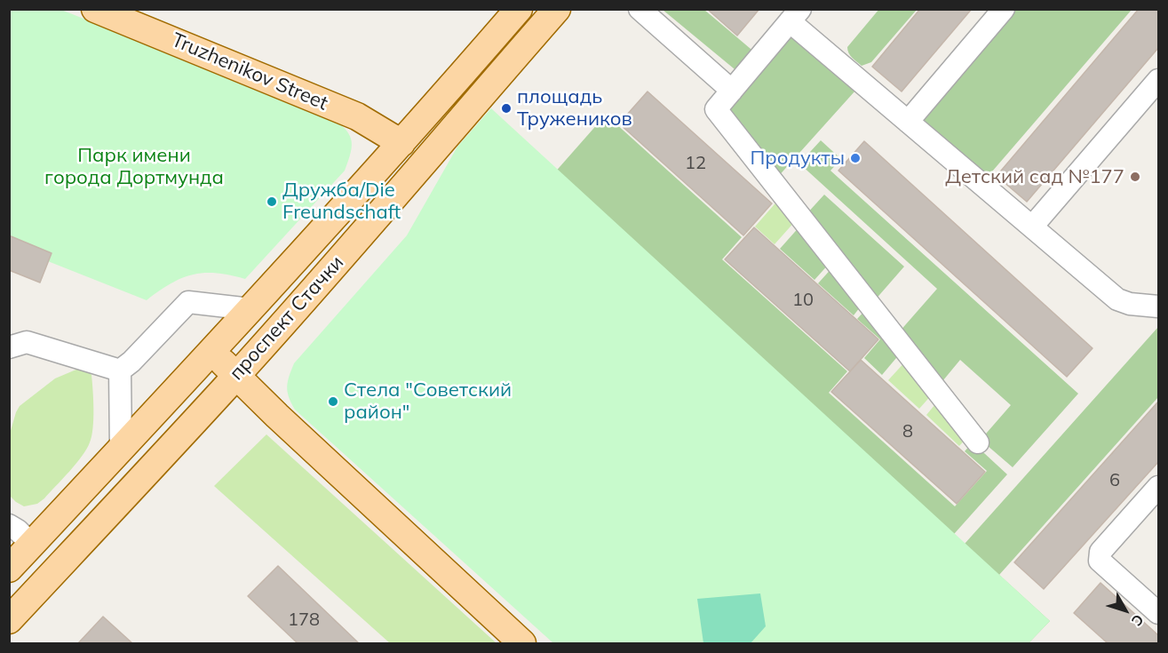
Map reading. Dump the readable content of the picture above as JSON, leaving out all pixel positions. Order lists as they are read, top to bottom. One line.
{"streets":{"main road":["Truzhenikov Street","проспект Стачки"]},"crossings":[["Truzhenikov Street","проспект Стачки"]],"parks":["Парк имени города Дортмунда"],"places":["площадь Тружеников","Продукты","Детский сад №177","Дружба/Die Freundschaft","Стела \"Советский район\""],"house_numbers":["12","10","8","6","178"],"north":"bottom right"}
